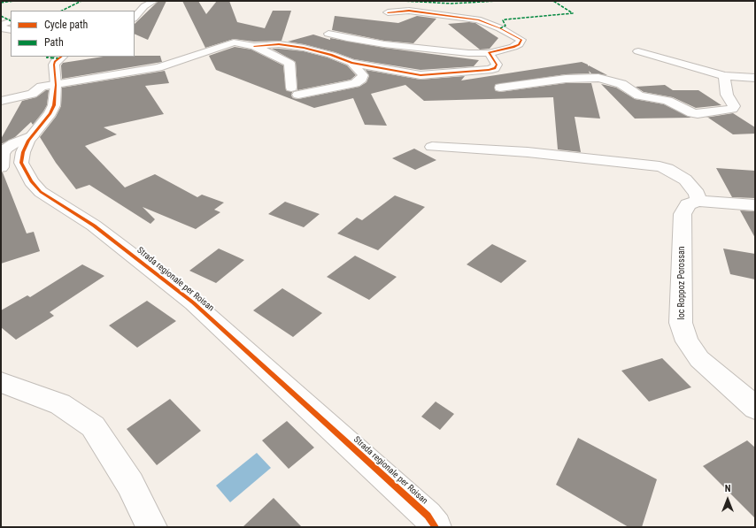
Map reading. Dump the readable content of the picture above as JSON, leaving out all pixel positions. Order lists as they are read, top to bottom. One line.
{"streets":{"street":["Strada regionale per Roisan","loc Roppoz Porossan"]},"legend":["Cycle path","Path"],"north":"top"}
